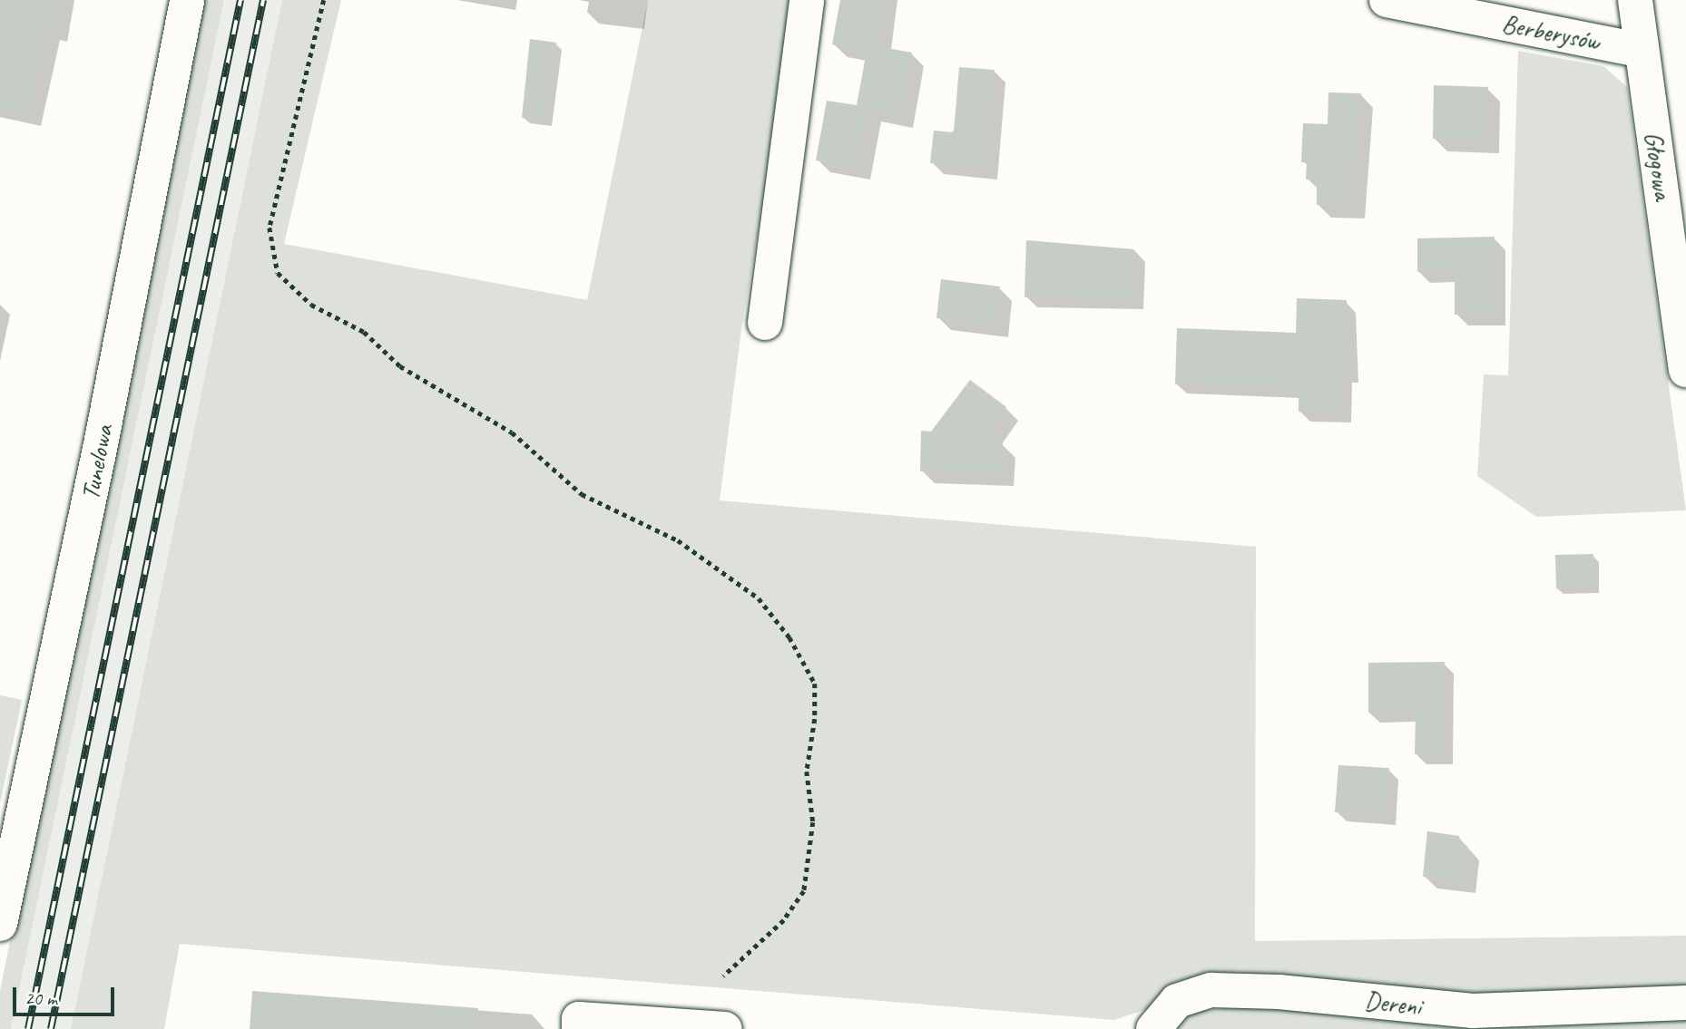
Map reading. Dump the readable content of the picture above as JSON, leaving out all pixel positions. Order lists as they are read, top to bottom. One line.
{"streets":{"street":["Berberysów","Głogowa","Tunelowa","Dereni"]},"crossings":[["Berberysów","Głogowa"]],"scale_bar":"20 m"}
